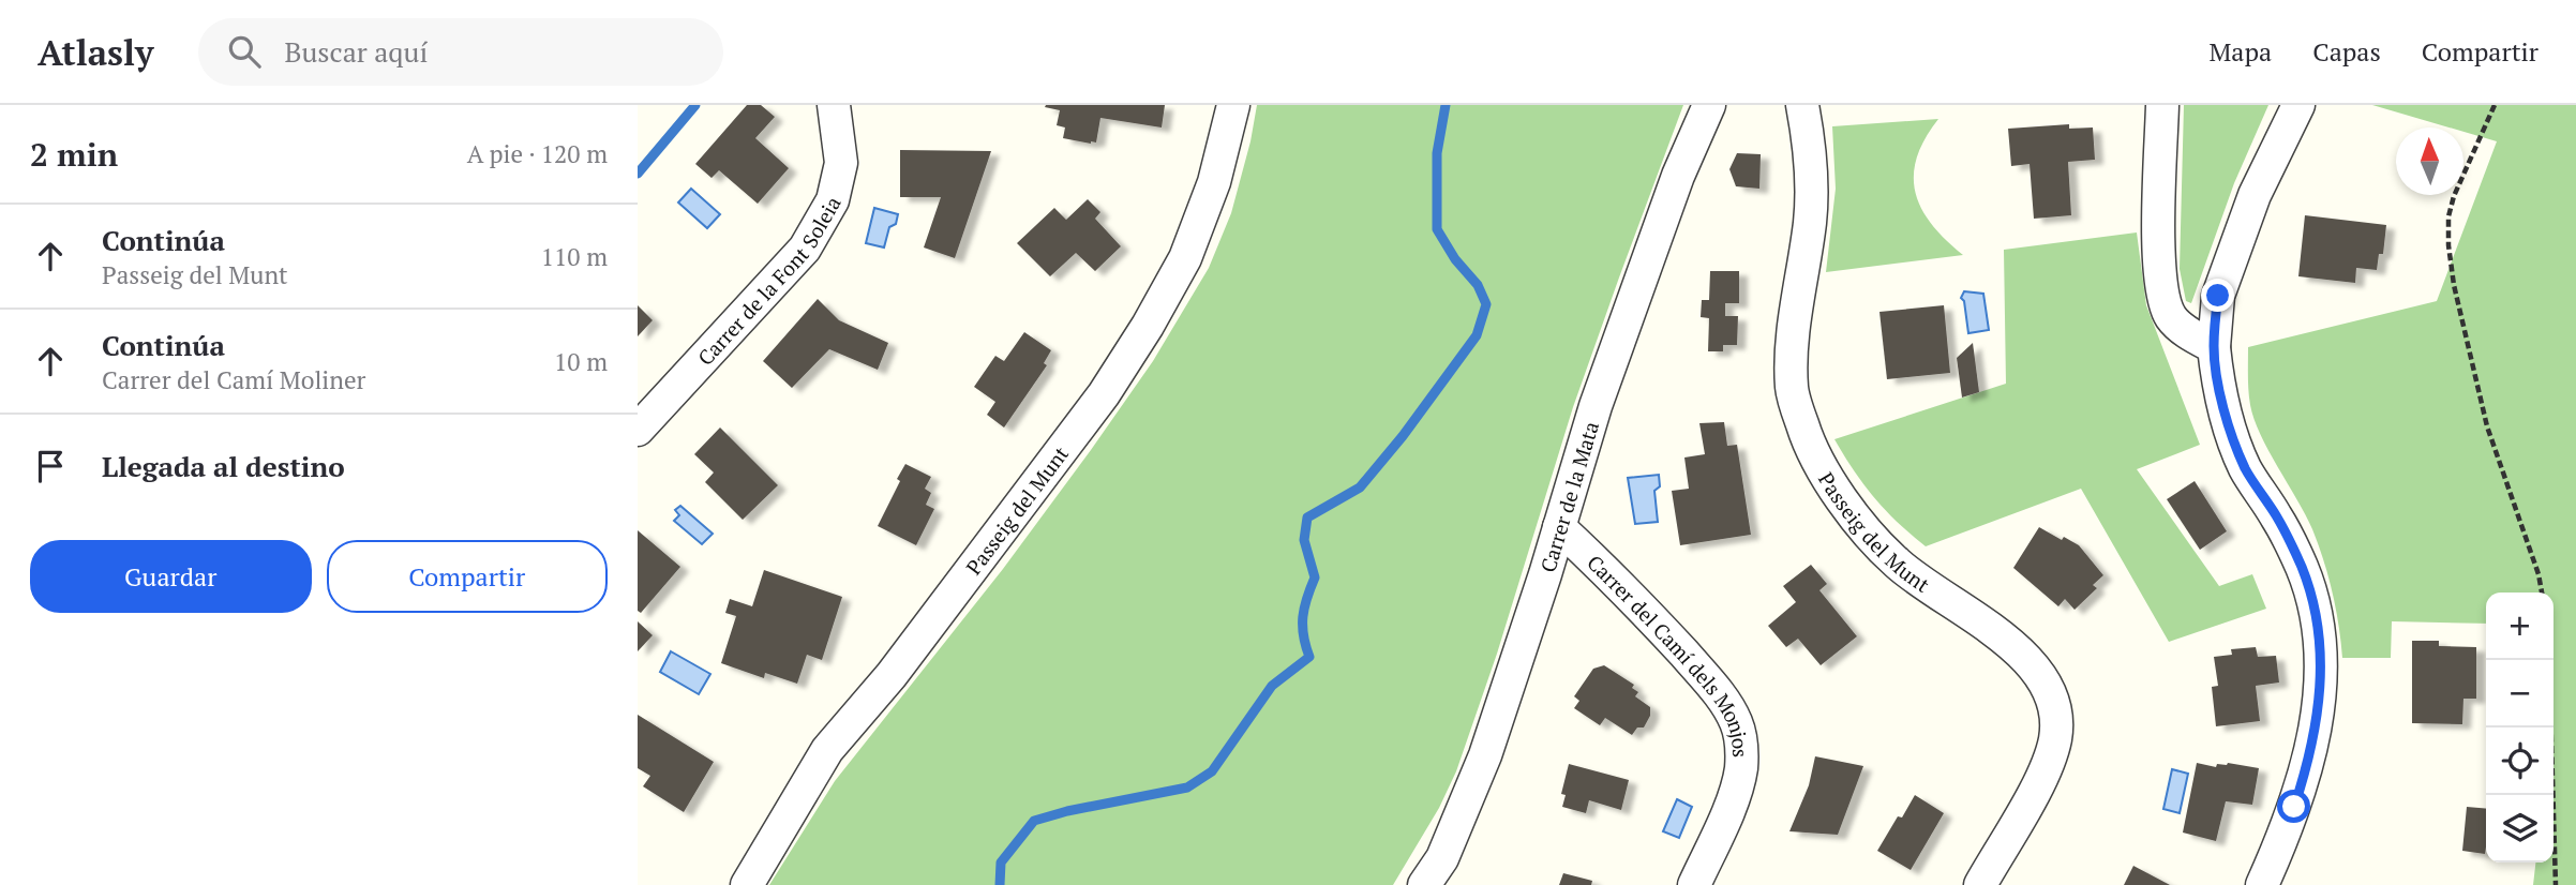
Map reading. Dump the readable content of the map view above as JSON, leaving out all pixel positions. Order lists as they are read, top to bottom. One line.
{"streets":{"street":["Carrer de la Font Soleia","Carrer de la Mata","Passeig del Munt","Carrer del Camí dels Monjos"]},"crossings":[["Carrer de la Mata","Carrer del Camí dels Monjos"]],"north":"top","page":{"header":"Atlasly","search":"Buscar aquí","nav":["Mapa","Capas","Compartir"],"heading":["2 min","A pie · 120 m"],"list":[["Continúa","Passeig del Munt","110 m"],["Continúa","Carrer del Camí Moliner","10 m"],"Llegada al destino"],"buttons":["Guardar","Compartir"],"map_buttons":["+","−"]}}
